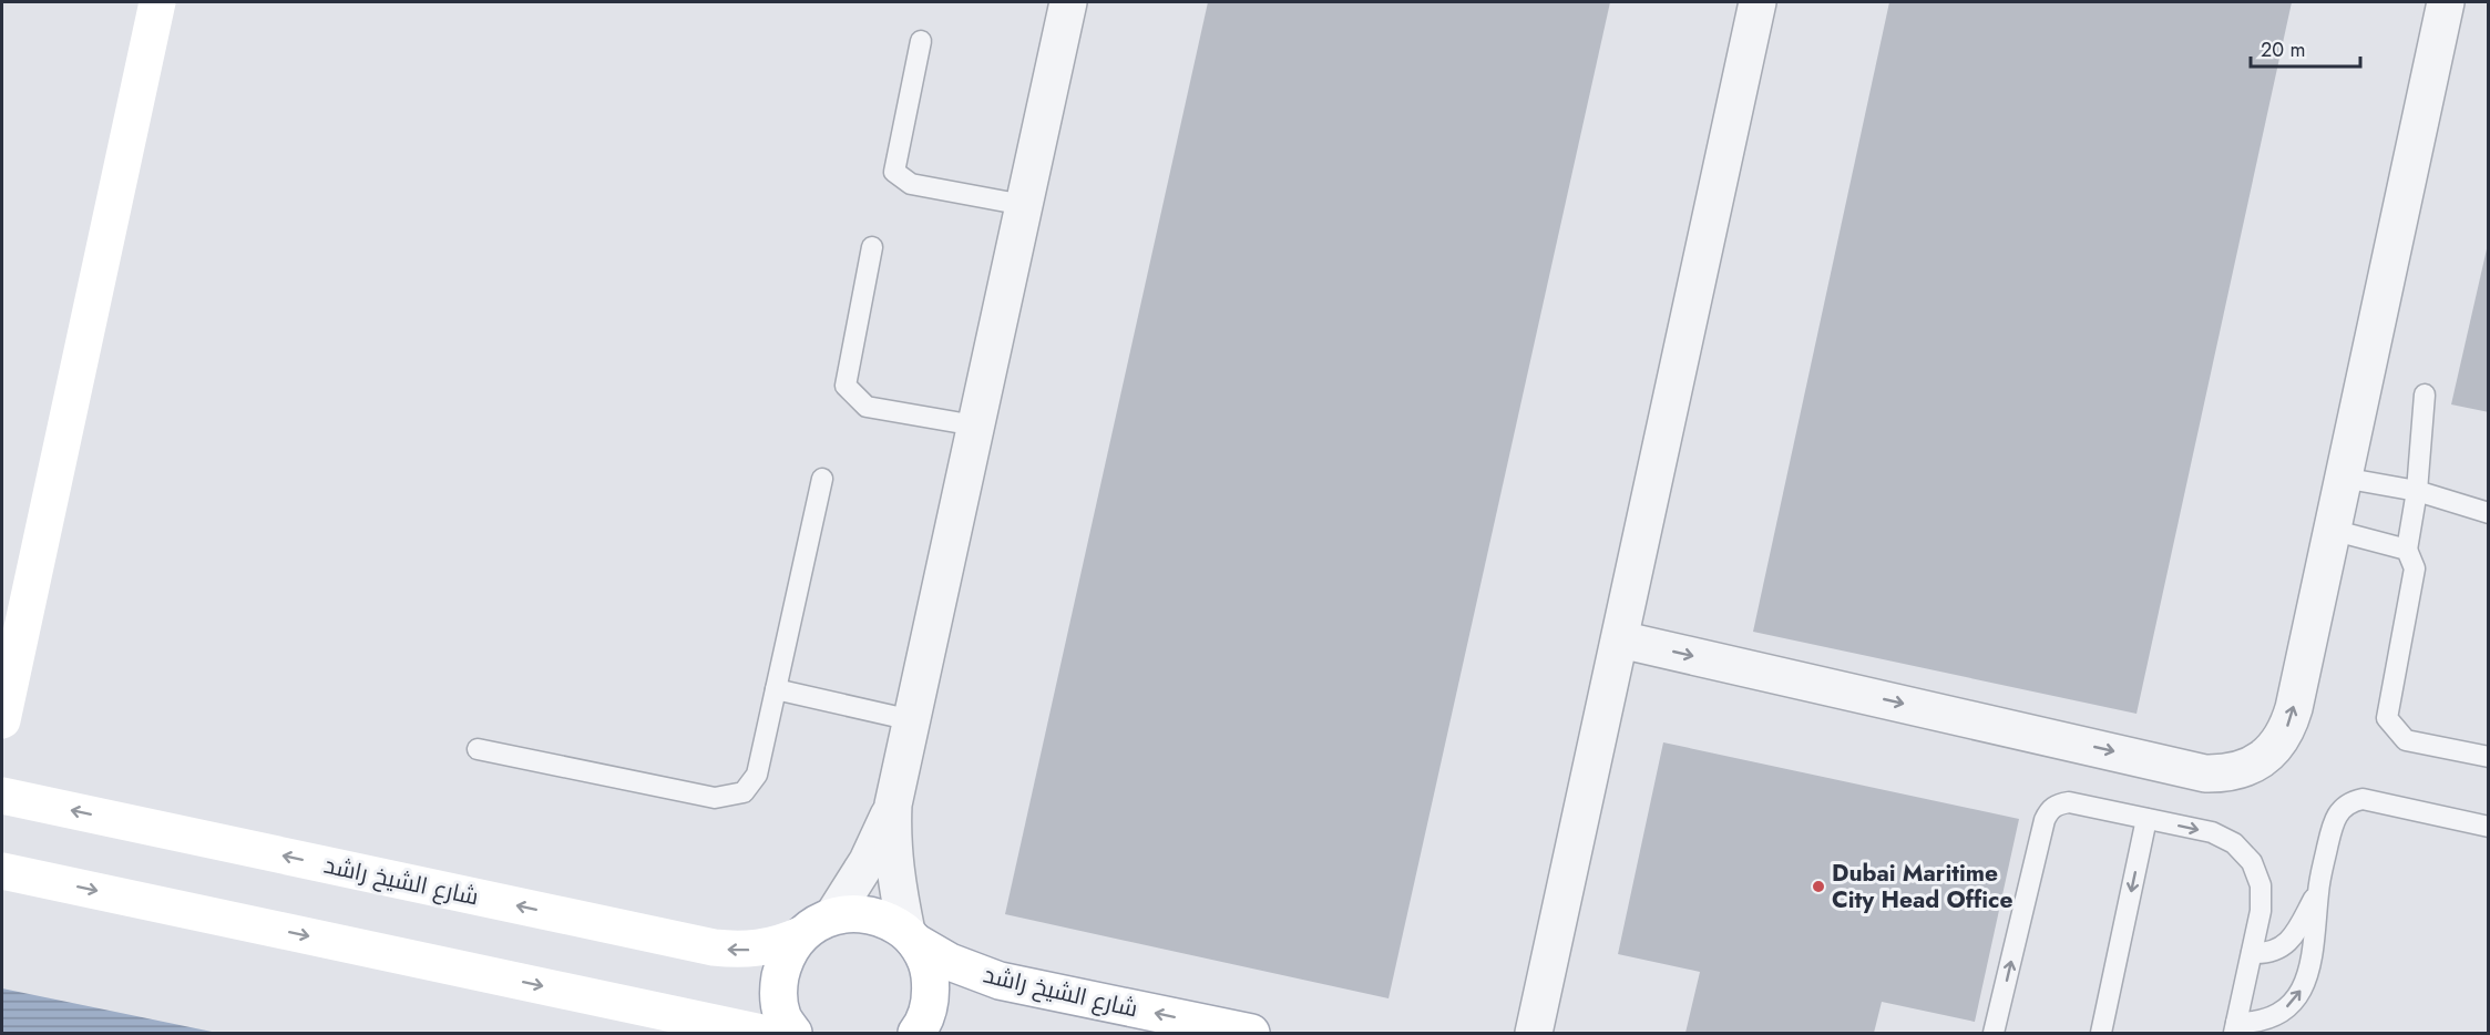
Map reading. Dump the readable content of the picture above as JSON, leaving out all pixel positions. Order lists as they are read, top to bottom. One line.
{"streets":{"street":["شارع الشيخ راشد"]},"places":["Dubai Maritime City Head Office"],"scale_bar":"20 m"}
